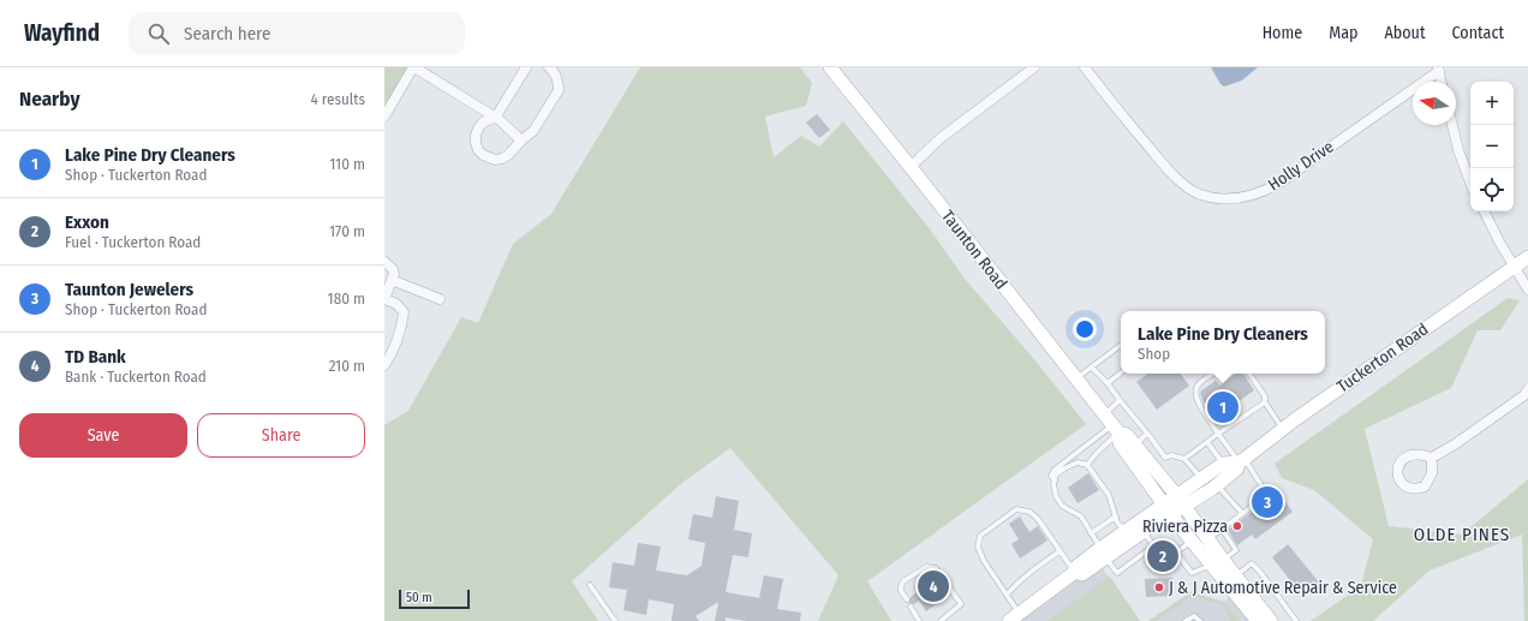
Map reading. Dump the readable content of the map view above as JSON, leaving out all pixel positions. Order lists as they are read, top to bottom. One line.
{"streets":{"main road":["Taunton Road","Tuckerton Road"],"street":["Holly Drive"]},"crossings":[["Taunton Road","Tuckerton Road"]],"districts":["OLDE PINES"],"places":["Riviera Pizza","J & J Automotive Repair & Service"],"scale_bar":"50 m","north":"left","page":{"header":"Wayfind","search":"Search here","nav":["Home","Map","About","Contact"],"heading":["Nearby","4 results"],"map_buttons":["+","−"],"list":[{"mark":"1","name":"Lake Pine Dry Cleaners","note":"Shop · Tuckerton Road","value":"110 m"},{"mark":"2","name":"Exxon","note":"Fuel · Tuckerton Road","value":"170 m"},{"mark":"3","name":"Taunton Jewelers","note":"Shop · Tuckerton Road","value":"180 m"},{"mark":"4","name":"TD Bank","note":"Bank · Tuckerton Road","value":"210 m"}],"popup":["Lake Pine Dry Cleaners","Shop"],"pins":["1","3","2","4"],"buttons":["Save","Share"],"scale":"50 m"}}
